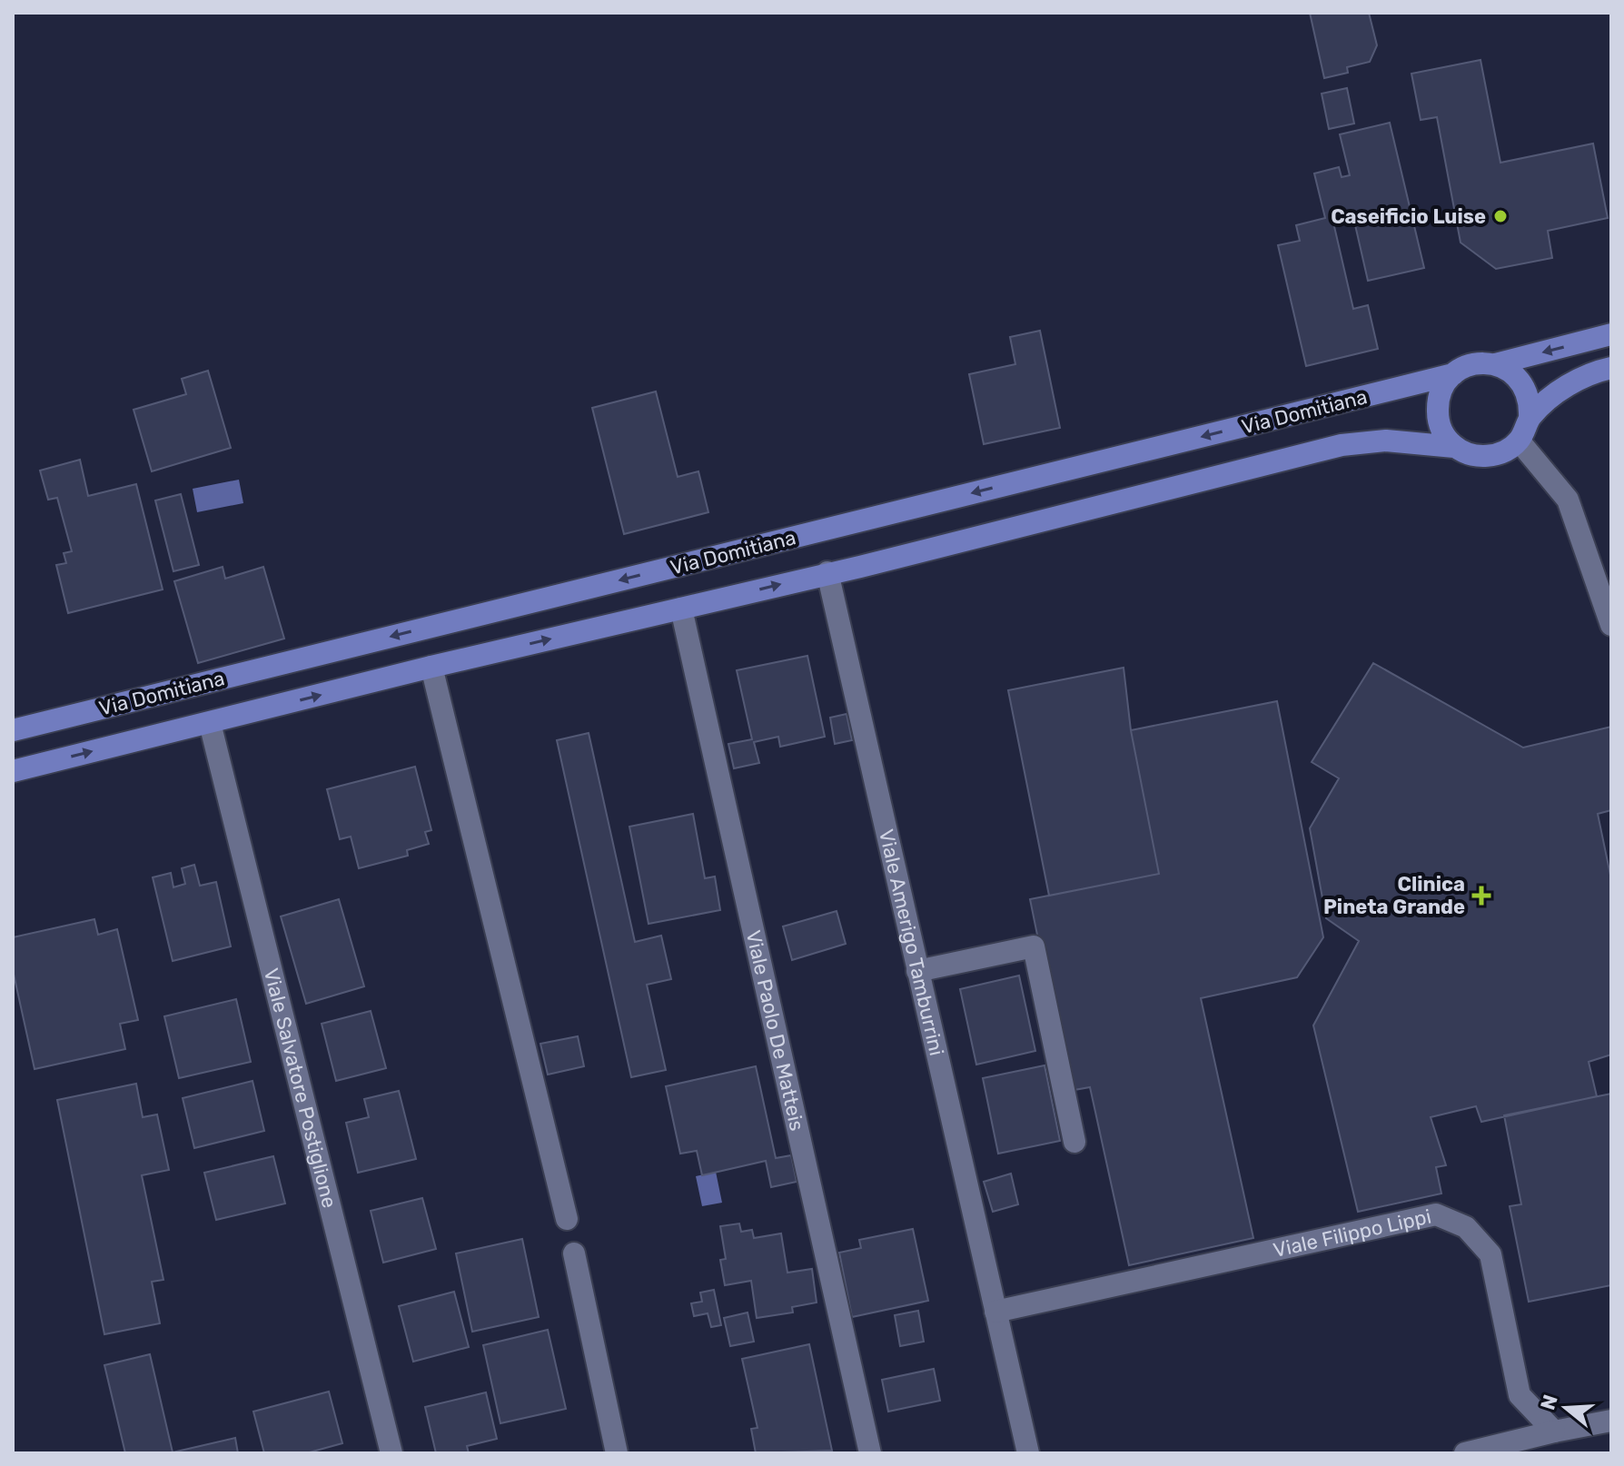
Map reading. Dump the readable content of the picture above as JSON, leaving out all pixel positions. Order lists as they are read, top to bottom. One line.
{"streets":{"main road":["Via Domitiana"],"street":["Viale Amerigo Tamburrini","Viale Paolo De Matteis","Viale Salvatore Postiglione","Viale Filippo Lippi"]},"crossings":[["Via Domitiana","Viale Amerigo Tamburrini"],["Via Domitiana","Viale Paolo De Matteis"],["Via Domitiana","Viale Salvatore Postiglione"],["Viale Amerigo Tamburrini","Viale Filippo Lippi"]],"places":{"other":["Caseificio Luise"],"health":["Clinica Pineta Grande"]},"north":"left"}
